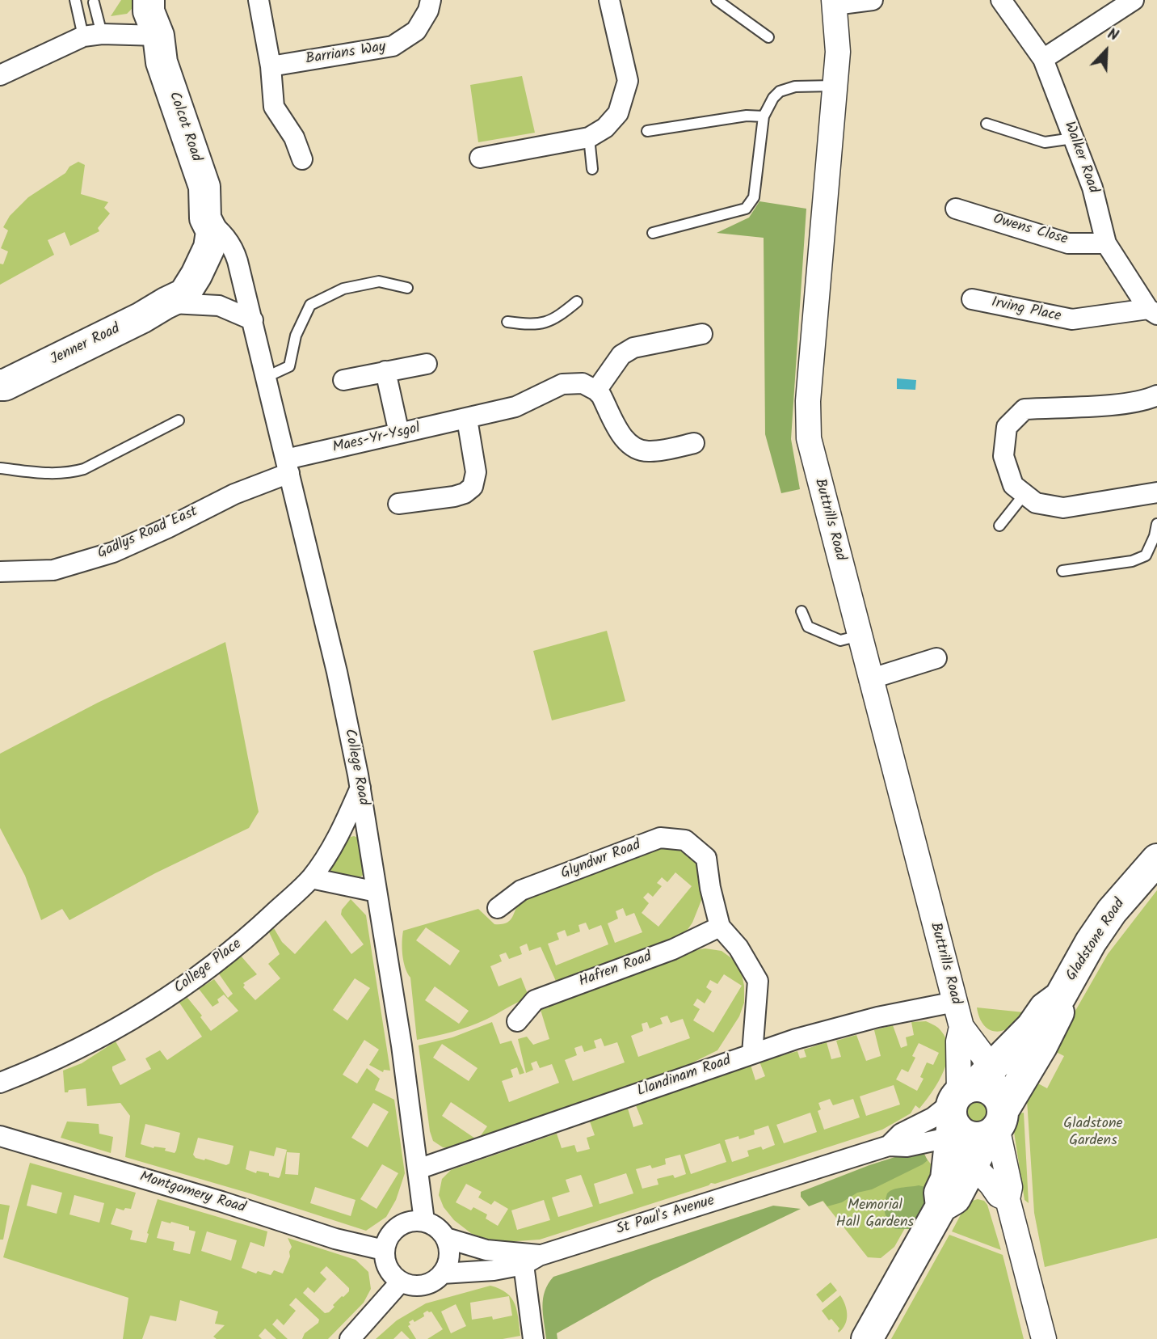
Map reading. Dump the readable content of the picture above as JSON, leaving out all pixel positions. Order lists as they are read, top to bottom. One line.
{"streets":{"main road":["Colcot Road","Jenner Road","Gladstone Road"],"street":["Barrians Way","Walker Road","Owens Close","Irving Place","Maes-Yr-Ysgol","Buttrills Road","Gadlys Road East","College Road","Glyndwr Road","College Place","Hafren Road","Llandinam Road","Montgomery Road","St Paul's Avenue"]},"crossings":[["Colcot Road","College Road"],["Walker Road","Owens Close"],["Walker Road","Irving Place"],["Maes-Yr-Ysgol","Gadlys Road East"],["Maes-Yr-Ysgol","College Road"],["Buttrills Road","Gladstone Road"],["Buttrills Road","Llandinam Road"],["Buttrills Road","St Paul's Avenue"],["Gadlys Road East","College Road"],["College Road","College Place"],["College Road","Llandinam Road"],["College Road","Montgomery Road"],["College Road","St Paul's Avenue"],["Glyndwr Road","Hafren Road"],["Gladstone Road","St Paul's Avenue"],["Montgomery Road","St Paul's Avenue"]],"parks":["Gladstone Gardens","Memorial Hall Gardens"],"north":"top right"}
